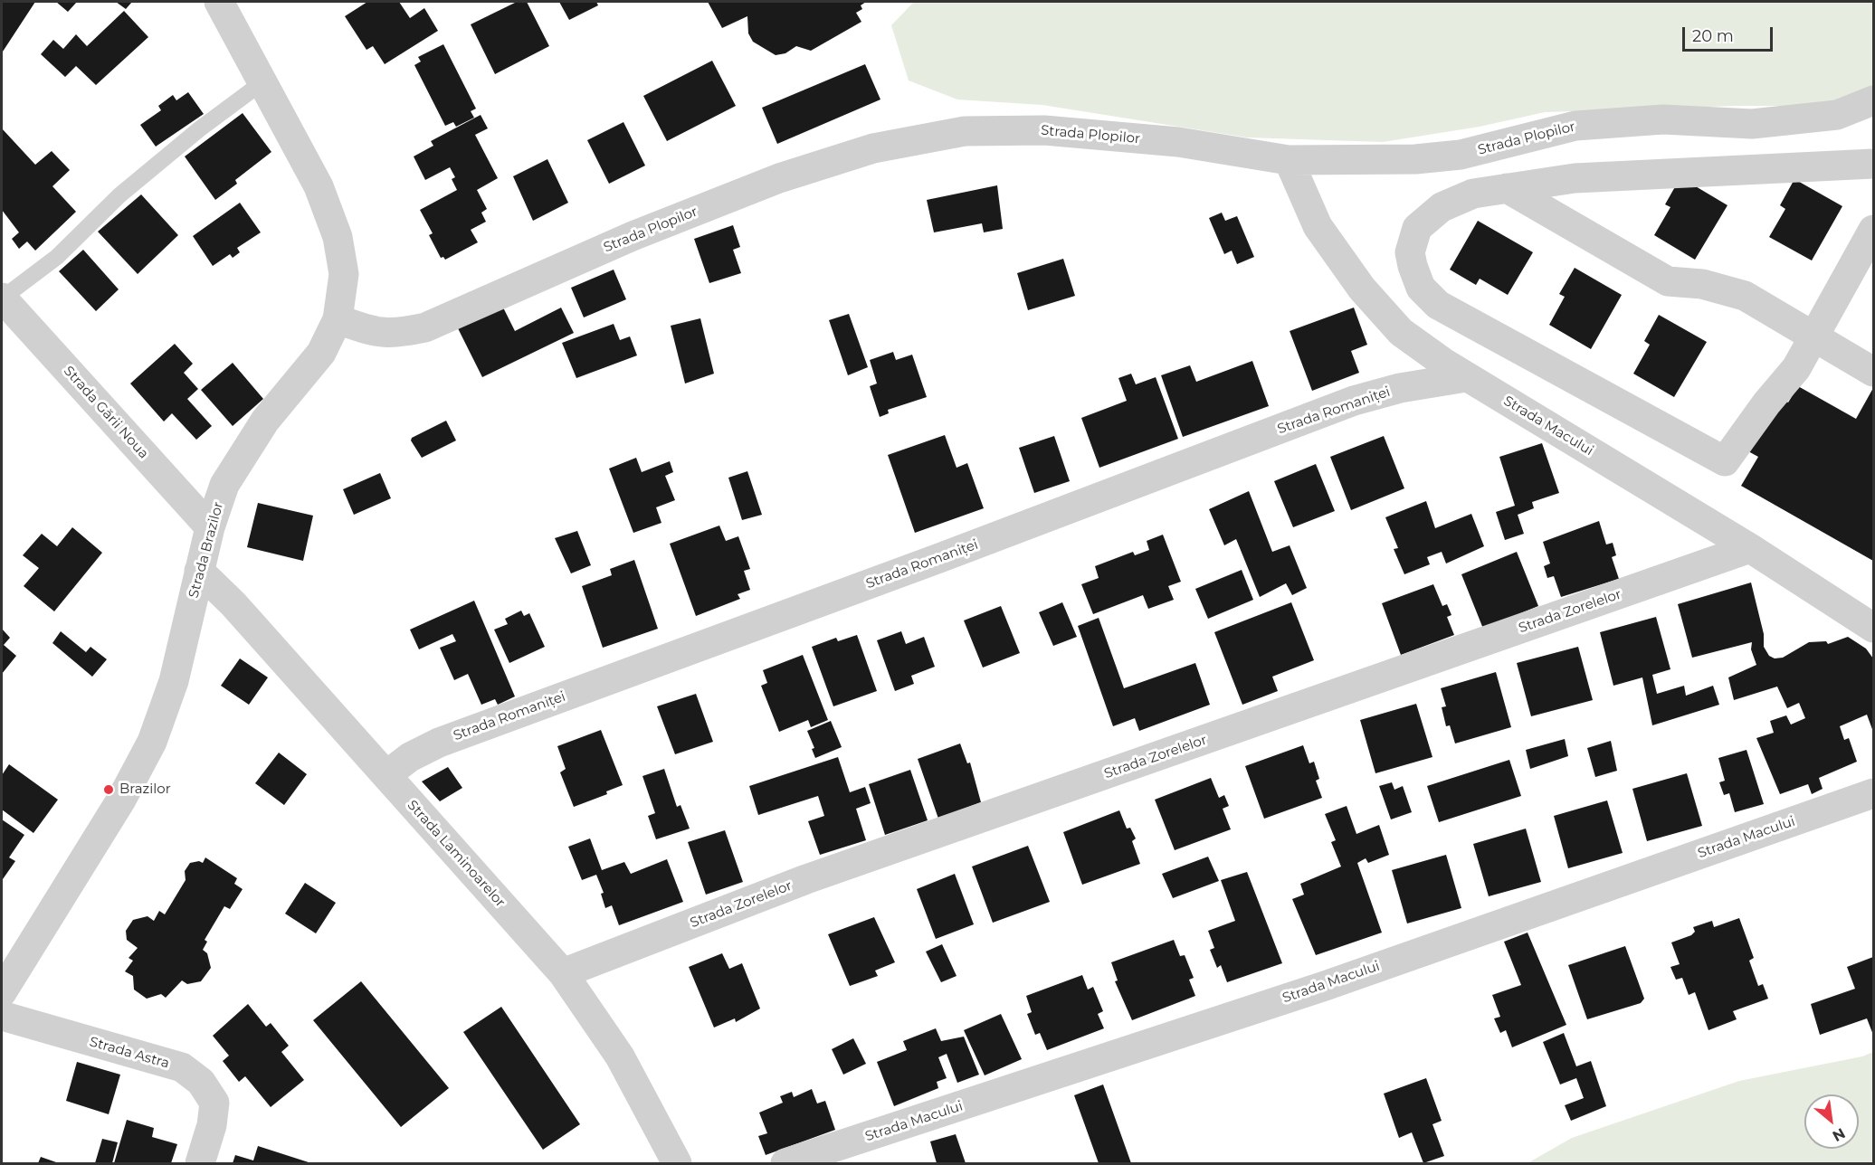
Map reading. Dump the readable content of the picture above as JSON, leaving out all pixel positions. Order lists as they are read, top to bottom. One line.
{"streets":{"street":["Strada Plopilor","Strada Romaniței","Strada Gării Noua","Strada Macului","Strada Brazilor","Strada Zorelelor","Strada Laminoarelor","Strada Astra"]},"crossings":[["Strada Plopilor","Strada Macului"],["Strada Plopilor","Strada Brazilor"],["Strada Romaniței","Strada Macului"],["Strada Romaniței","Strada Laminoarelor"],["Strada Gării Noua","Strada Brazilor"],["Strada Macului","Strada Zorelelor"],["Strada Brazilor","Strada Laminoarelor"],["Strada Zorelelor","Strada Laminoarelor"]],"places":["Brazilor"],"scale_bar":"20 m","north":"bottom right"}
